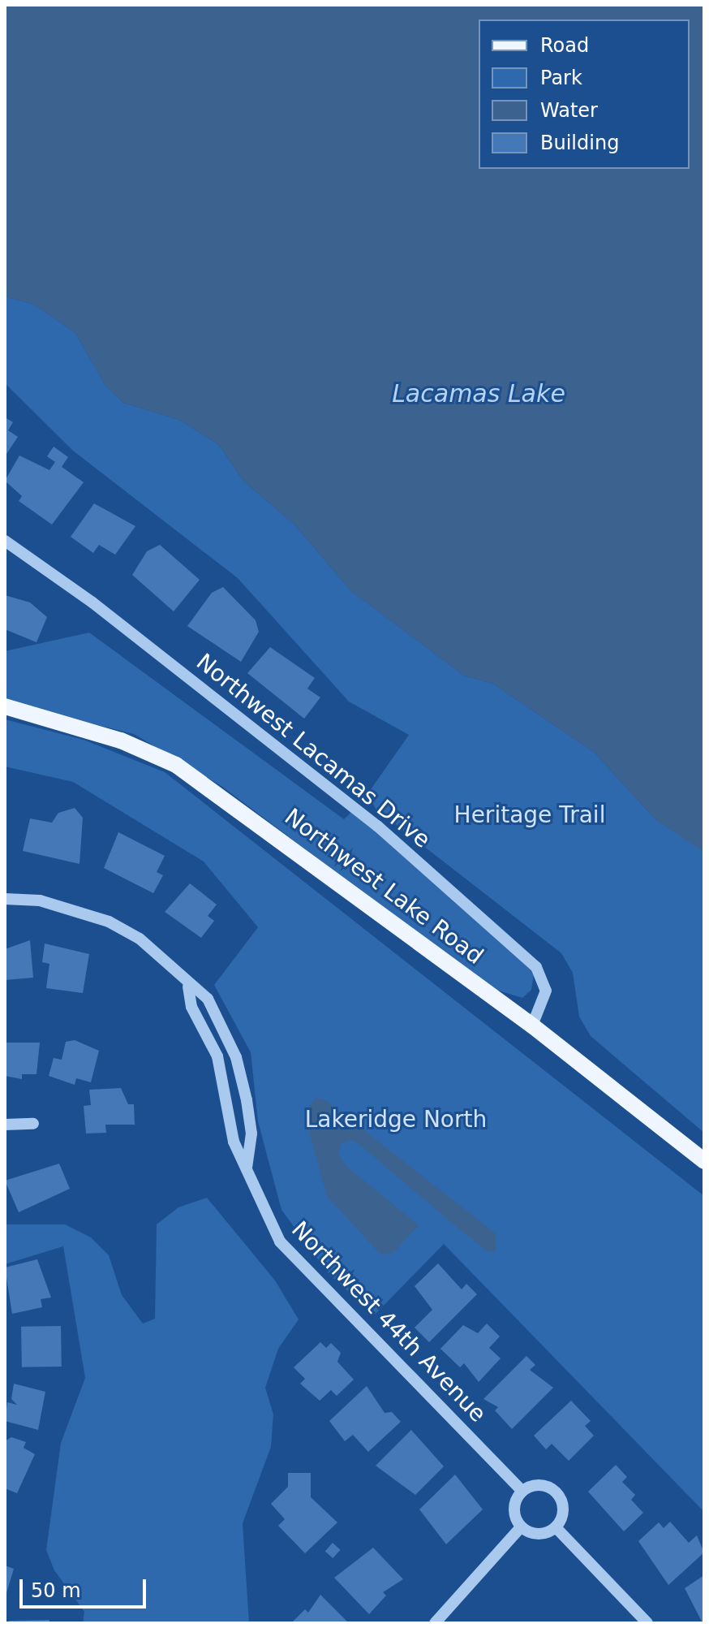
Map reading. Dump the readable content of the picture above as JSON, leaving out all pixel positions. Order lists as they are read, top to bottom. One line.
{"streets":{"main road":["Northwest Lake Road"],"street":["Northwest Lacamas Drive","Northwest 44th Avenue"]},"crossings":[["Northwest Lacamas Drive","Northwest Lake Road"]],"water":["Lacamas Lake"],"parks":["Heritage Trail","Lakeridge North"],"legend":["Road","Park","Water","Building"],"scale_bar":"50 m"}
